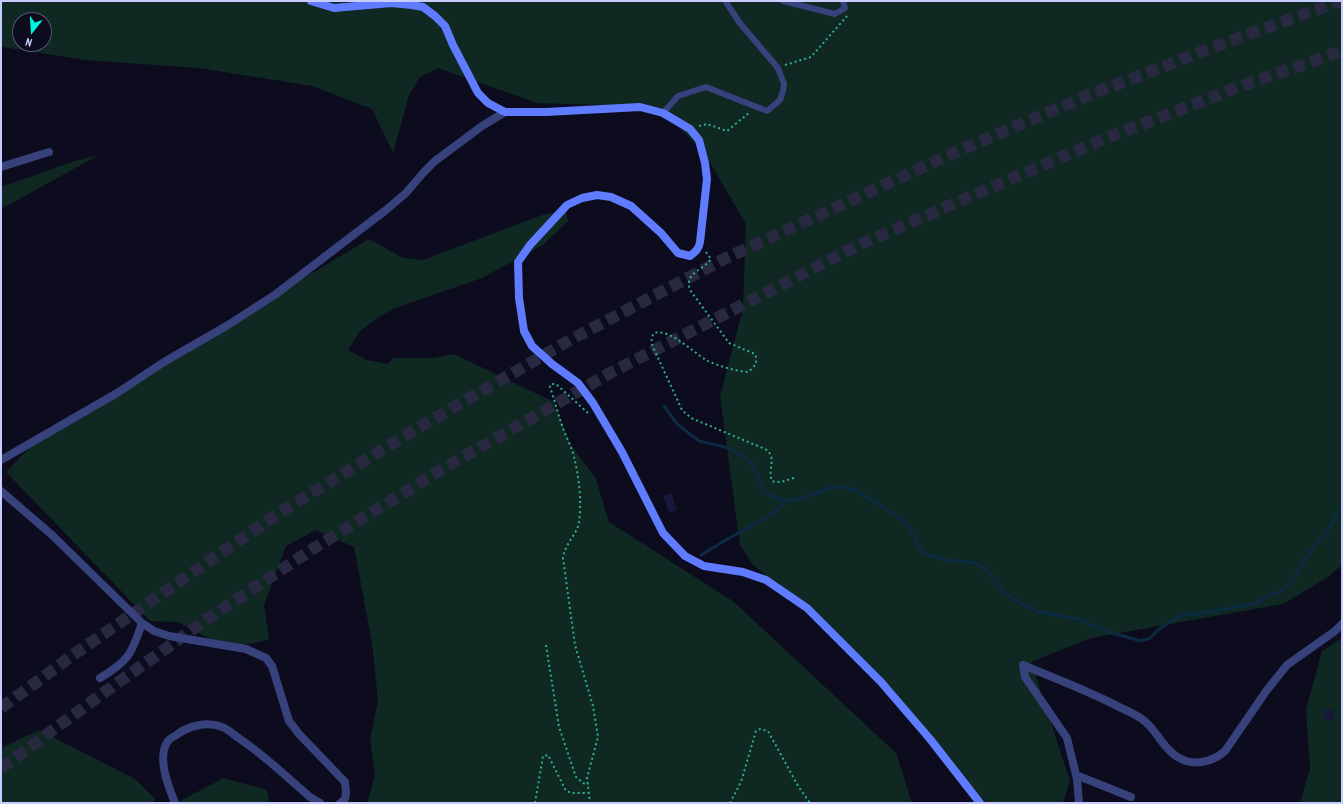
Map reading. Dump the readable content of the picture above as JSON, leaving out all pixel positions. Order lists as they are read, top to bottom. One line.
{"north":"bottom"}
